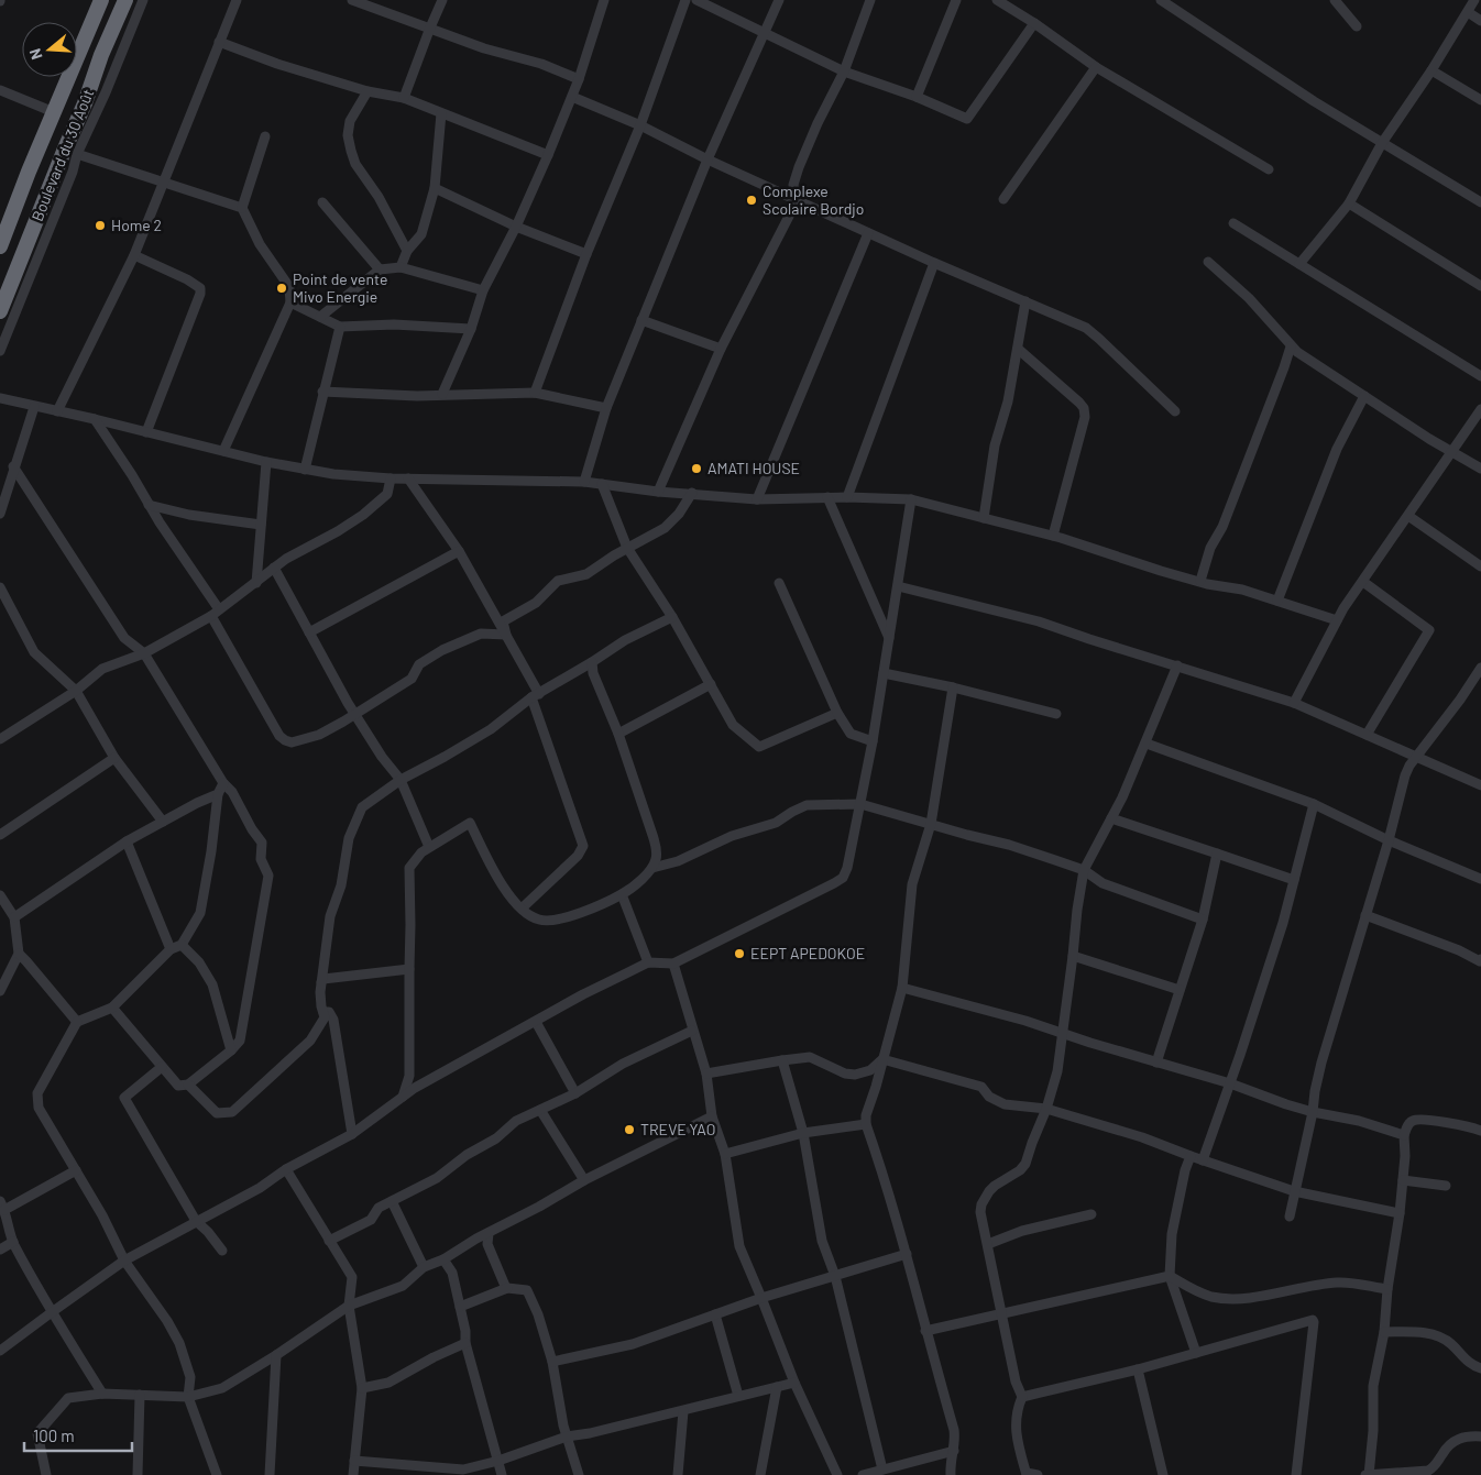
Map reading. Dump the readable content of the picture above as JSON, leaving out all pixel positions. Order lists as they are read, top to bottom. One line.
{"streets":{"highway":["Boulevard du 30 Août"]},"places":["Complexe Scolaire Bordjo","Home 2","Point de vente Mivo Energie","AMATI HOUSE","EEPT APEDOKOE","TREVE YAO"],"scale_bar":"100 m","north":"left"}
